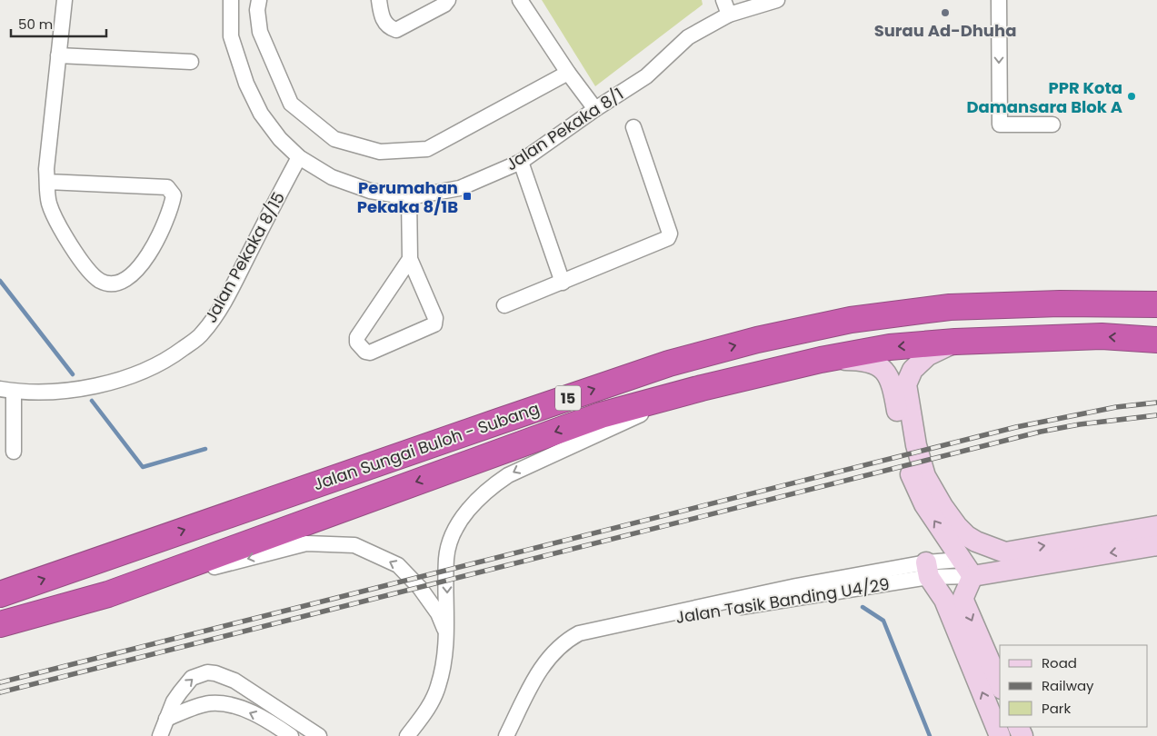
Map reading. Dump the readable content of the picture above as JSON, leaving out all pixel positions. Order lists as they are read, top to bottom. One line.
{"streets":{"highway":["15","Jalan Sungai Buloh - Subang"],"street":["Jalan Pekaka 8/1","Jalan Pekaka 8/15","Jalan Tasik Banding U4/29"]},"crossings":[["Jalan Pekaka 8/1","Jalan Pekaka 8/15"]],"places":{"other":["Surau Ad-Dhuha","PPR Kota Damansara Blok A"],"transit":["Perumahan Pekaka 8/1B"]},"legend":["Road","Railway","Park"],"scale_bar":"50 m"}
